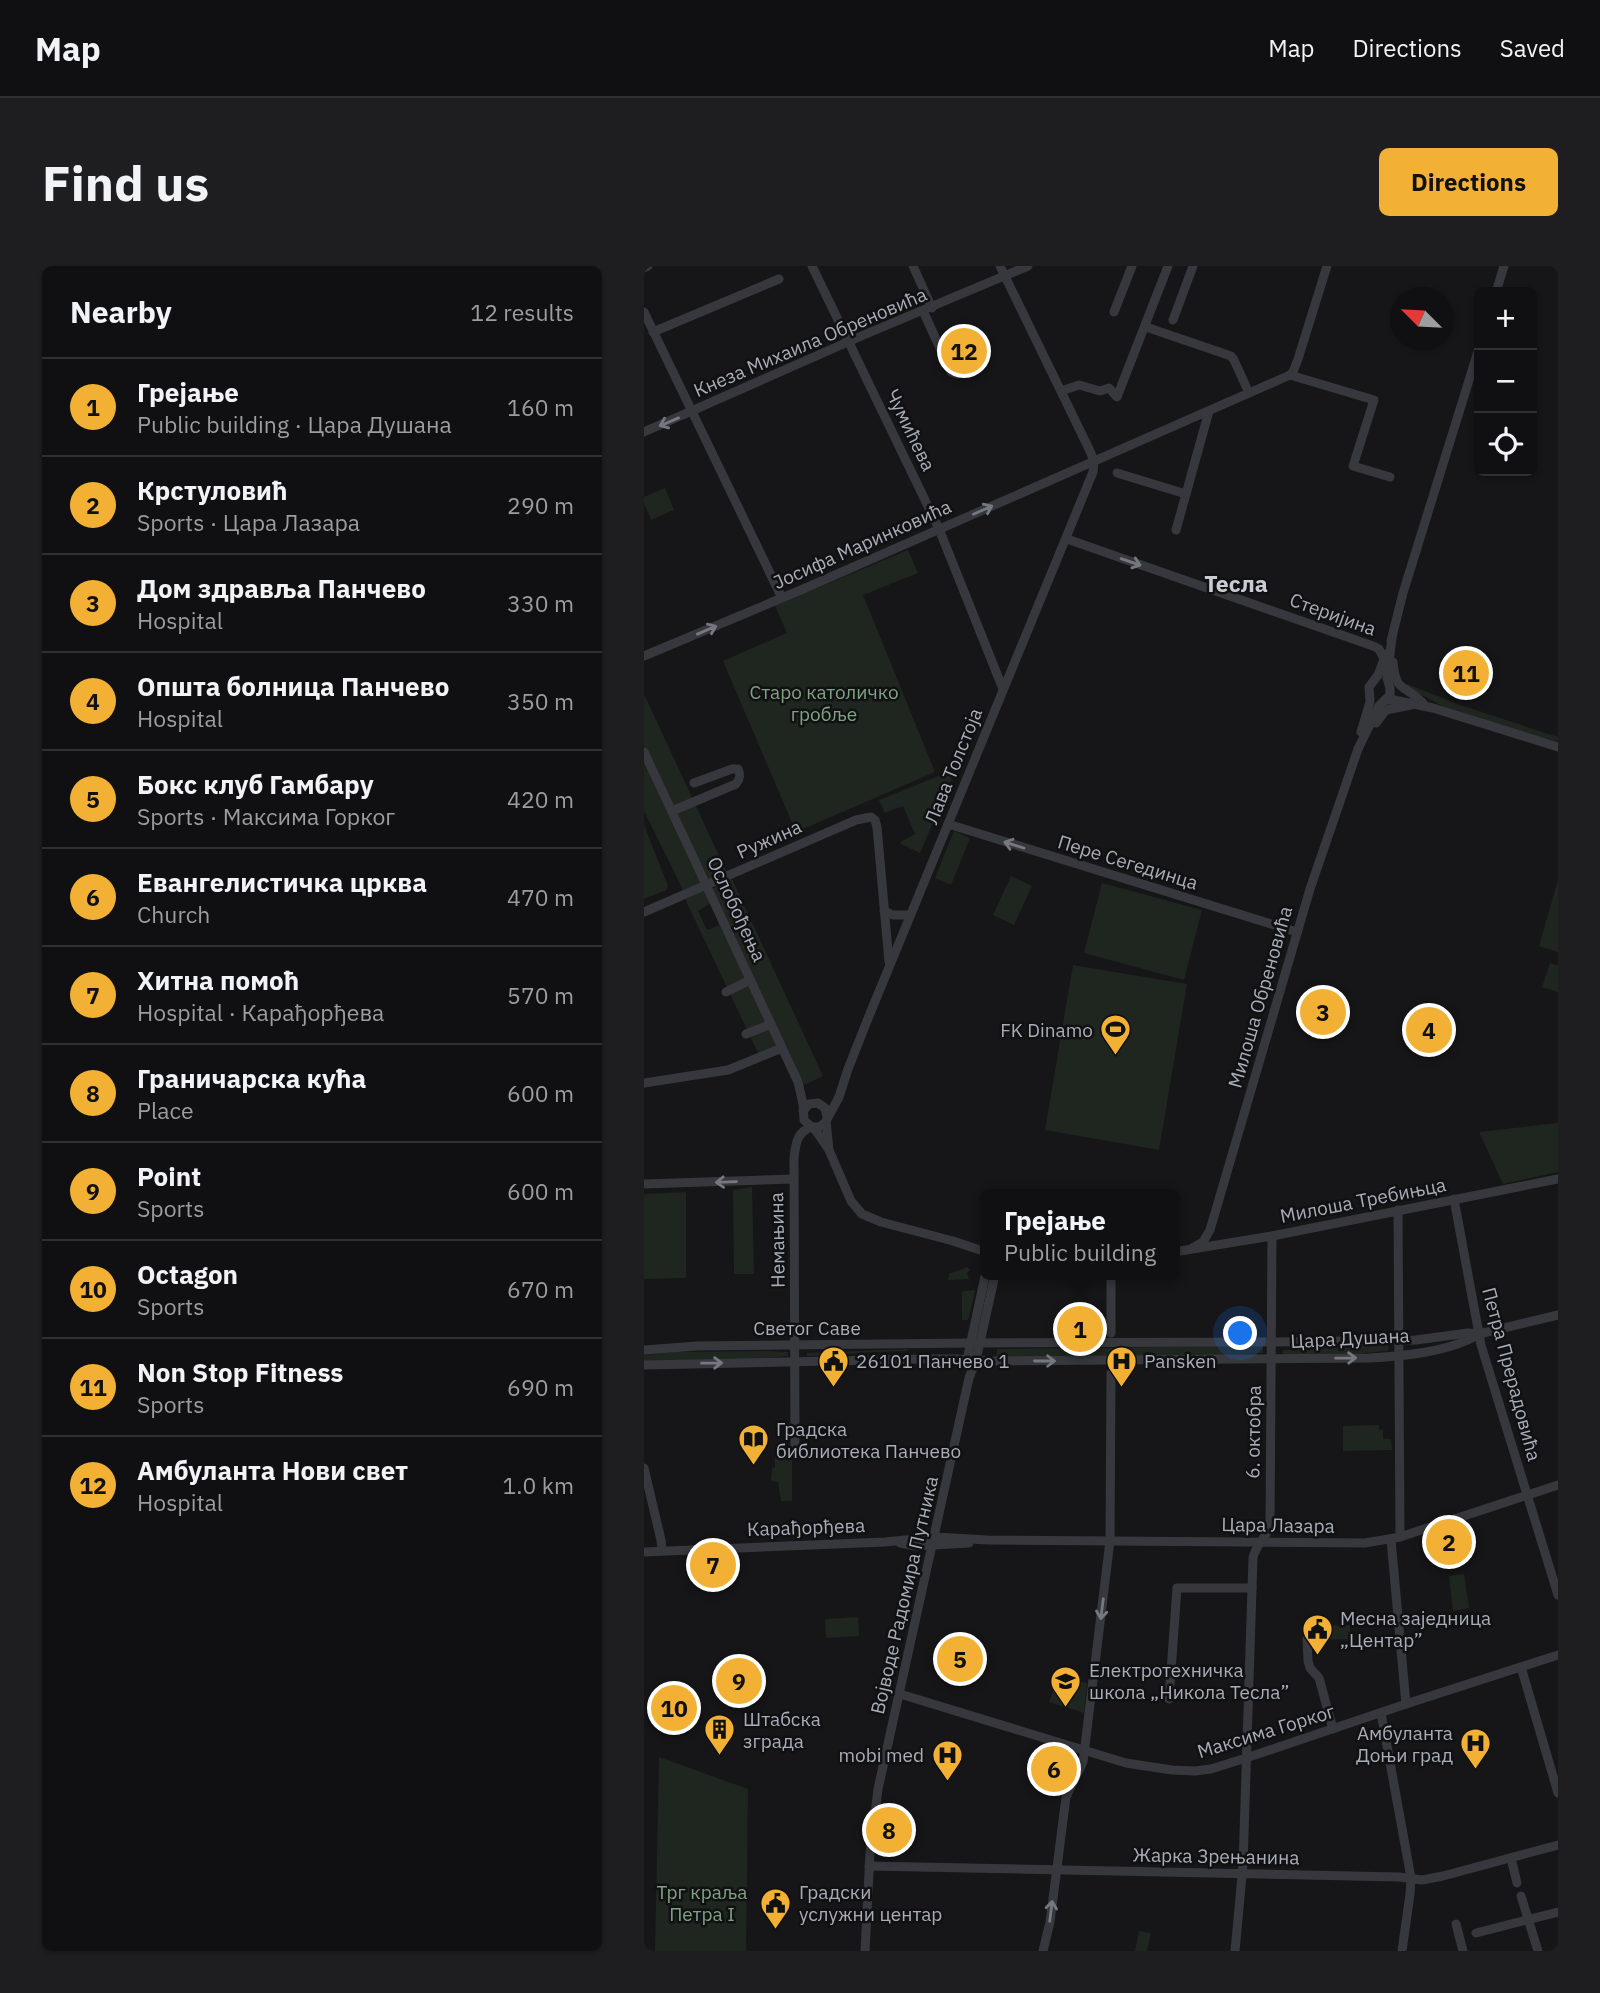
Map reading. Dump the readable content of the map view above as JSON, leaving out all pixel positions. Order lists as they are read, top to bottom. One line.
{"streets":{"street":["Кнеза Михаила Обреновића","Чумићева","Јосифа Маринковића","Стеријина","Лава Толстоја","Ружина","Пере Сегединца","Ослобођења","Милоша Обреновића","Милоша Требињца","Немањина","Светог Саве","Цара Душана","Петра Прерадовића","6. октобра","Цара Лазара","Карађорђева","Војводе Радомира Путника","Максима Горког","Жарка Зрењанина"]},"crossings":[["Кнеза Михаила Обреновића","Чумићева"],["Чумићева","Јосифа Маринковића"],["Чумићева","Лава Толстоја"],["Јосифа Маринковића","Лава Толстоја"],["Стеријина","Лава Толстоја"],["Лава Толстоја","Пере Сегединца"],["Лава Толстоја","Ослобођења"],["Лава Толстоја","Немањина"],["Ружина","Ослобођења"],["Пере Сегединца","Милоша Обреновића"],["Ослобођења","Немањина"],["Милоша Обреновића","Милоша Требињца"],["Милоша Требињца","Петра Прерадовића"],["Милоша Требињца","6. октобра"],["Немањина","Светог Саве"],["Светог Саве","Цара Душана"],["Светог Саве","Војводе Радомира Путника"],["Цара Душана","Петра Прерадовића"],["Цара Душана","6. октобра"],["Цара Душана","Војводе Радомира Путника"],["Петра Прерадовића","Цара Лазара"],["6. октобра","Цара Лазара"],["6. октобра","Максима Горког"],["6. октобра","Жарка Зрењанина"],["Цара Лазара","Карађорђева"],["Цара Лазара","Војводе Радомира Путника"],["Карађорђева","Војводе Радомира Путника"],["Војводе Радомира Путника","Максима Горког"],["Војводе Радомира Путника","Жарка Зрењанина"]],"one_way":["Јосифа Маринковића","Стеријина","Пере Сегединца"],"districts":["Тесла"],"parks":["Старо католичко гробље","Трг краља Петра I"],"places":{"sports":["FK Dinamo"],"public building":["26101 Панчево 1","Месна заједница „Центар”","Градски услужни центар"],"hospital":["Pansken","Амбуланта Доњи град","mobi med"],"library":["Градска библиотека Панчево"],"school or university":["Електротехничка школа „Никола Тесла”"],"building":["Штабска зграда"]},"north":"top left","page":{"header":"Map","nav":["Map","Directions","Saved"],"buttons":"Directions","title":"Find us","heading":["Nearby","12 results"],"map_buttons":["+","−"],"pins":["12","11","3","4","1","2","7","5","9","10","6","8"],"list":[{"mark":"1","name":"Грејање","note":"Public building · Цара Душана","value":"160 m"},{"mark":"2","name":"Крстуловић","note":"Sports · Цара Лазара","value":"290 m"},{"mark":"3","name":"Дом здравља Панчево","note":"Hospital","value":"330 m"},{"mark":"4","name":"Општа болница Панчево","note":"Hospital","value":"350 m"},{"mark":"5","name":"Бокс клуб Гамбару","note":"Sports · Максима Горког","value":"420 m"},{"mark":"6","name":"Евангелистичка црква","note":"Church","value":"470 m"},{"mark":"7","name":"Хитна помоћ","note":"Hospital · Карађорђева","value":"570 m"},{"mark":"8","name":"Граничарска кућа","note":"Place","value":"600 m"},{"mark":"9","name":"Point","note":"Sports","value":"600 m"},{"mark":"10","name":"Octagon","note":"Sports","value":"670 m"},{"mark":"11","name":"Non Stop Fitness","note":"Sports","value":"690 m"},{"mark":"12","name":"Амбуланта Нови свет","note":"Hospital","value":"1.0 km"}],"popup":["Грејање","Public building"]}}
